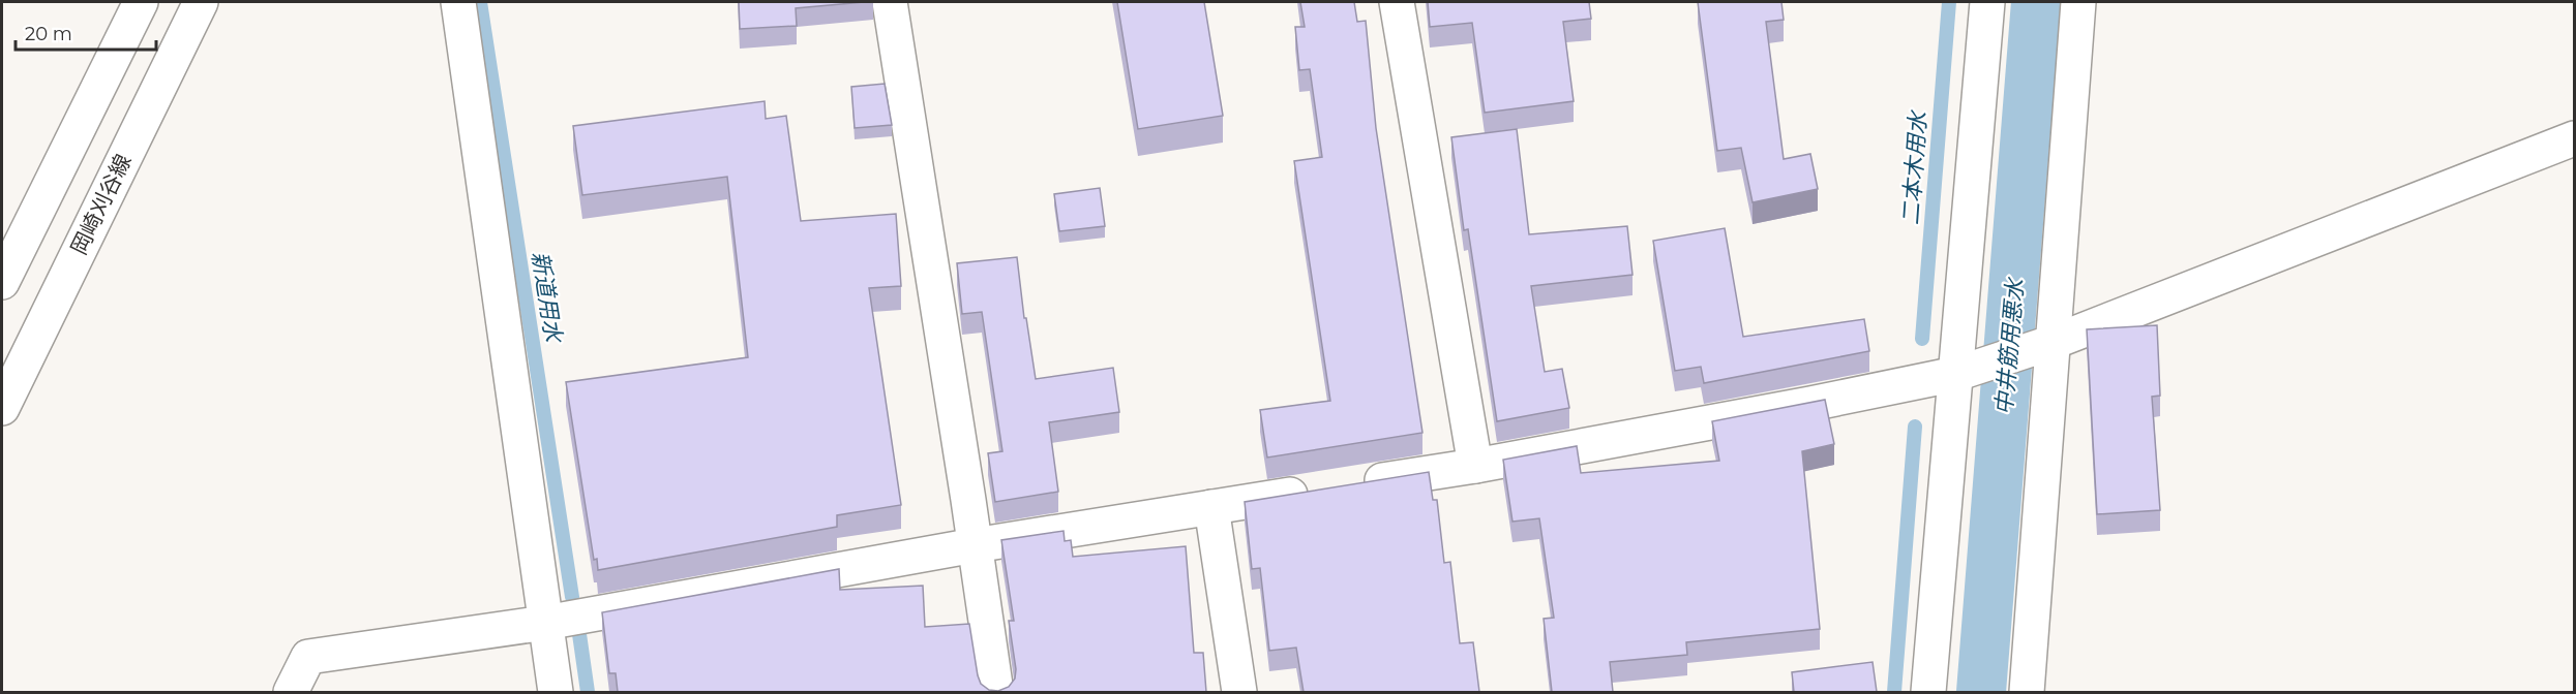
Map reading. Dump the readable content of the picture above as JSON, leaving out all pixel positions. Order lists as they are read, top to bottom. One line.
{"streets":{"street":["岡崎刈谷線"]},"water":["二本木用水","新道用水","中井筋用悪水"],"scale_bar":"20 m"}
